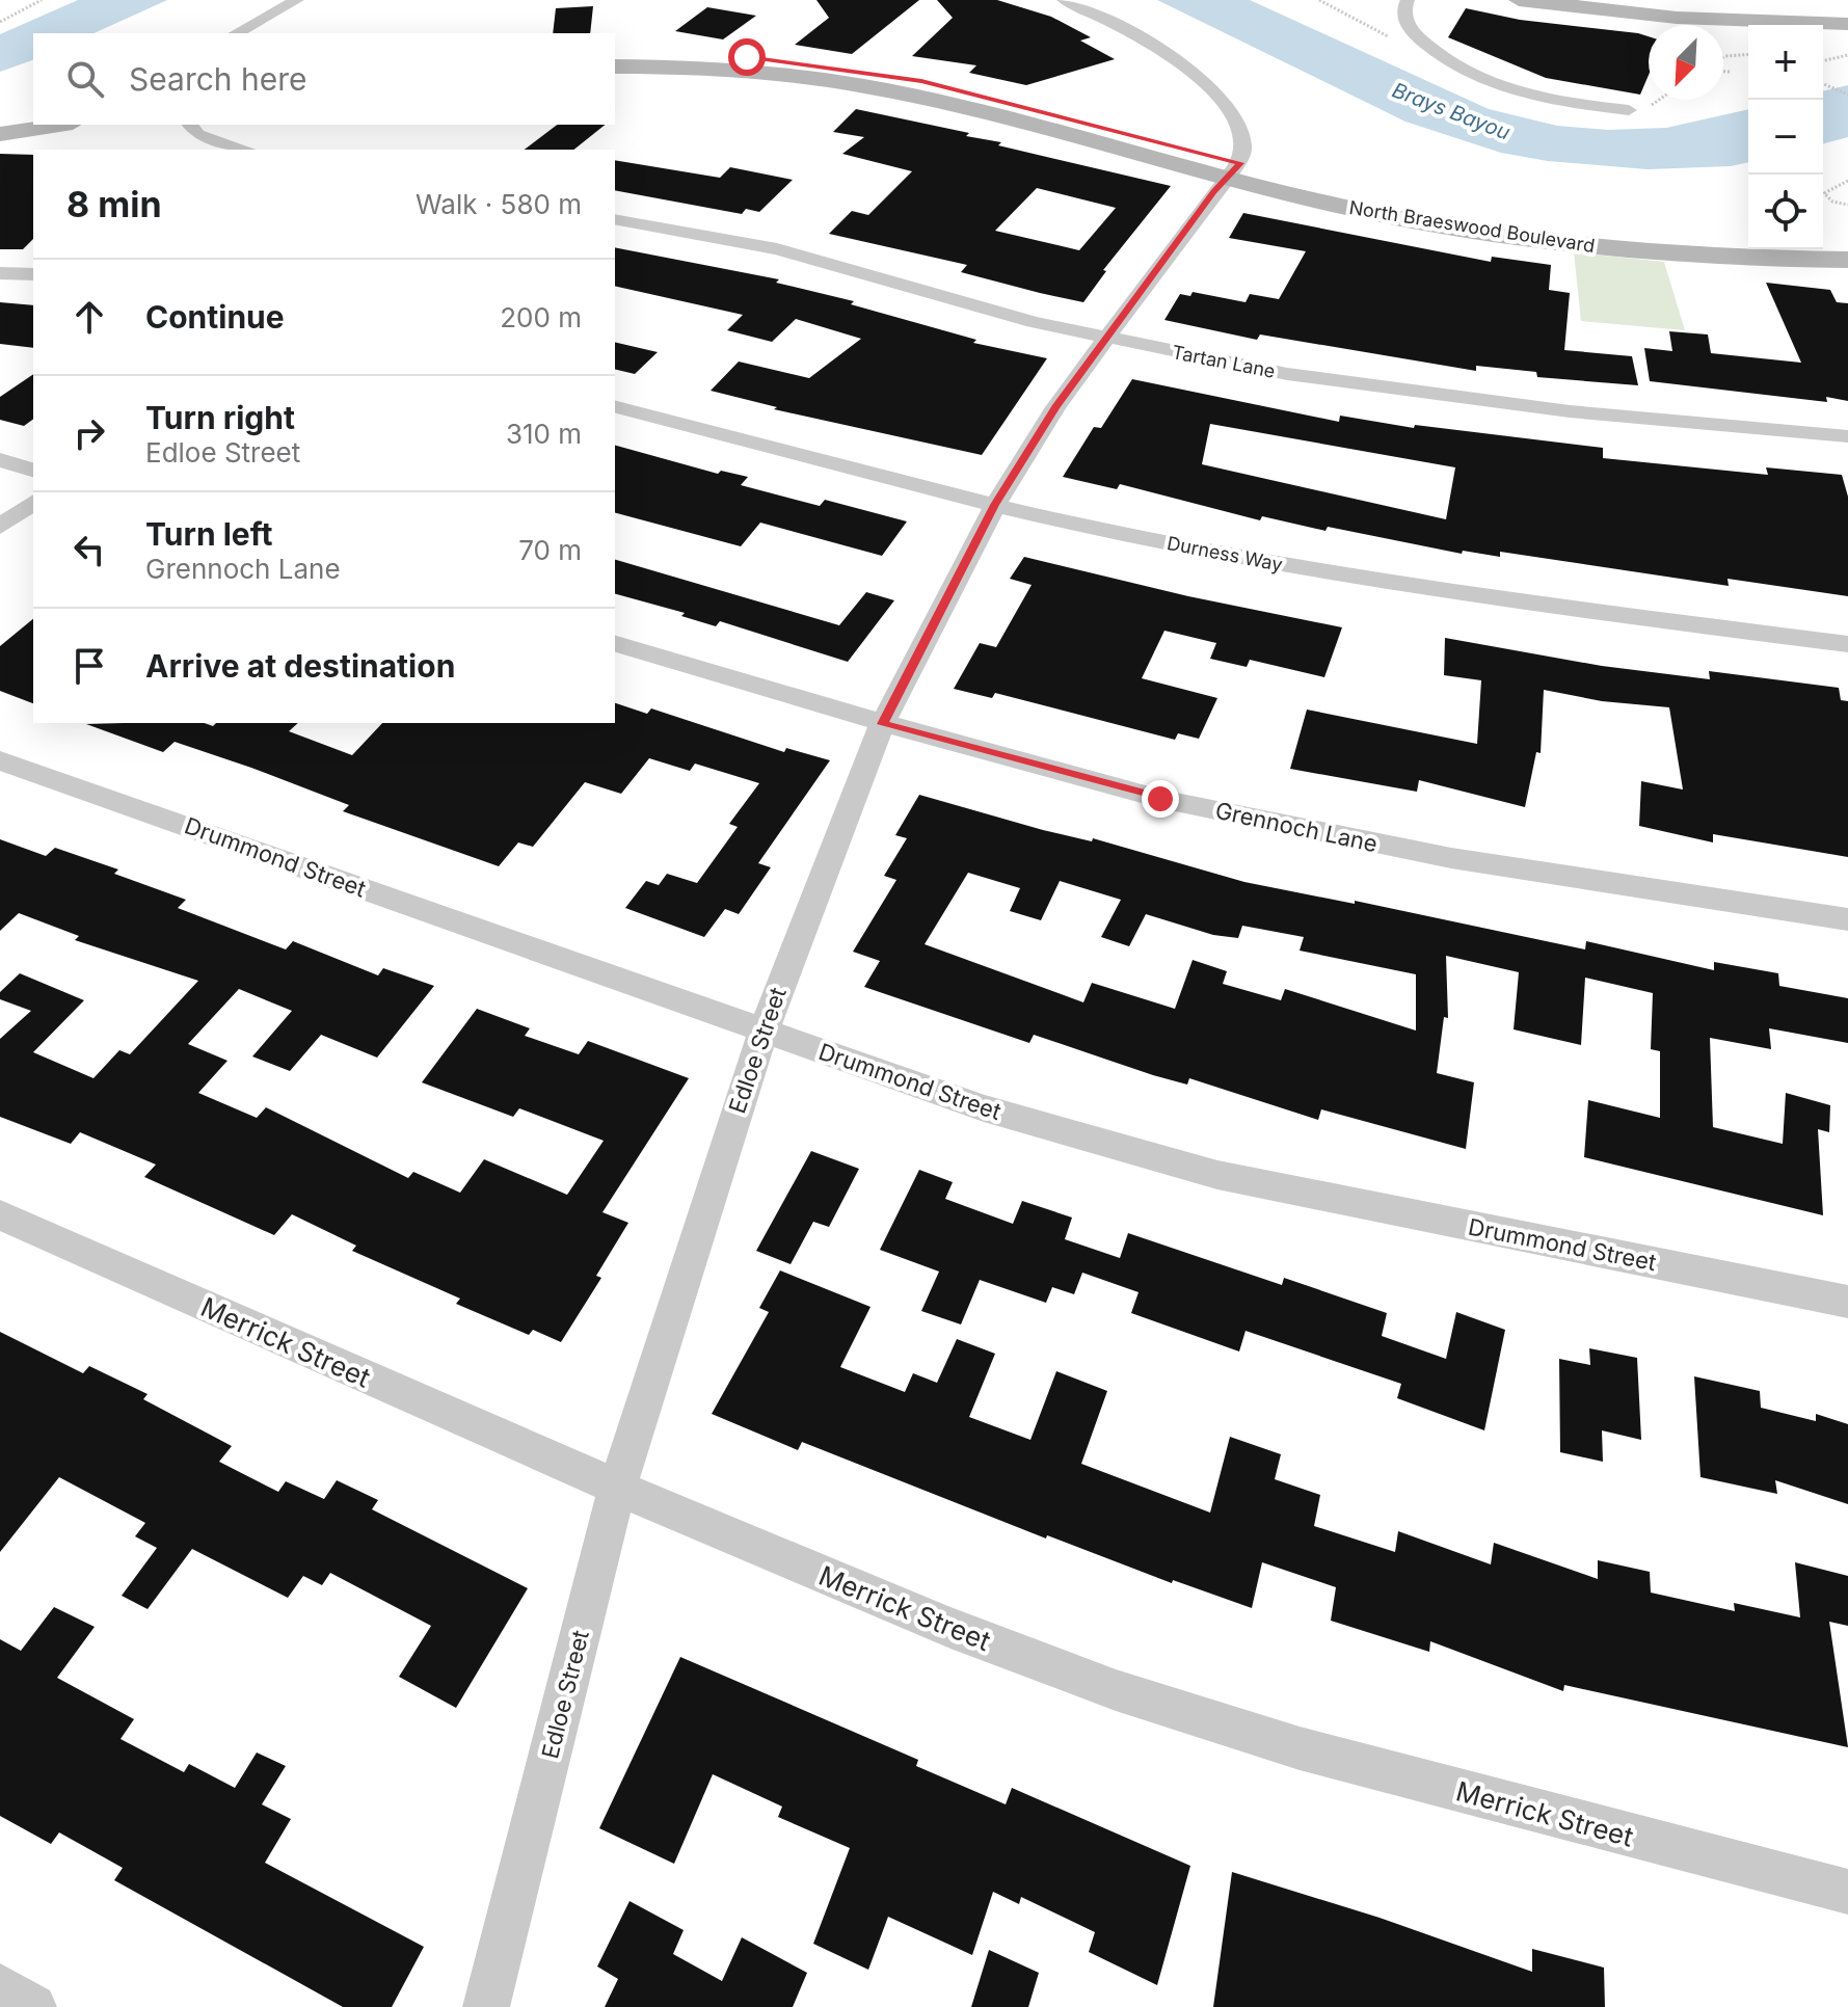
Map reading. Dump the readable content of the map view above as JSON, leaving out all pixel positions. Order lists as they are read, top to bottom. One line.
{"streets":{"main road":["North Braeswood Boulevard"],"street":["Tartan Lane","Durness Way","Grennoch Lane","Drummond Street","Edloe Street","Merrick Street"]},"crossings":[["North Braeswood Boulevard","Edloe Street"],["Tartan Lane","Edloe Street"],["Durness Way","Edloe Street"],["Grennoch Lane","Edloe Street"],["Drummond Street","Edloe Street"],["Edloe Street","Merrick Street"]],"water":["Brays Bayou"],"north":"bottom left","page":{"map_buttons":["+","−"],"search":"Search here","heading":["8 min","Walk · 580 m"],"list":[["Continue","200 m"],["Turn right","Edloe Street","310 m"],["Turn left","Grennoch Lane","70 m"],"Arrive at destination"]}}
